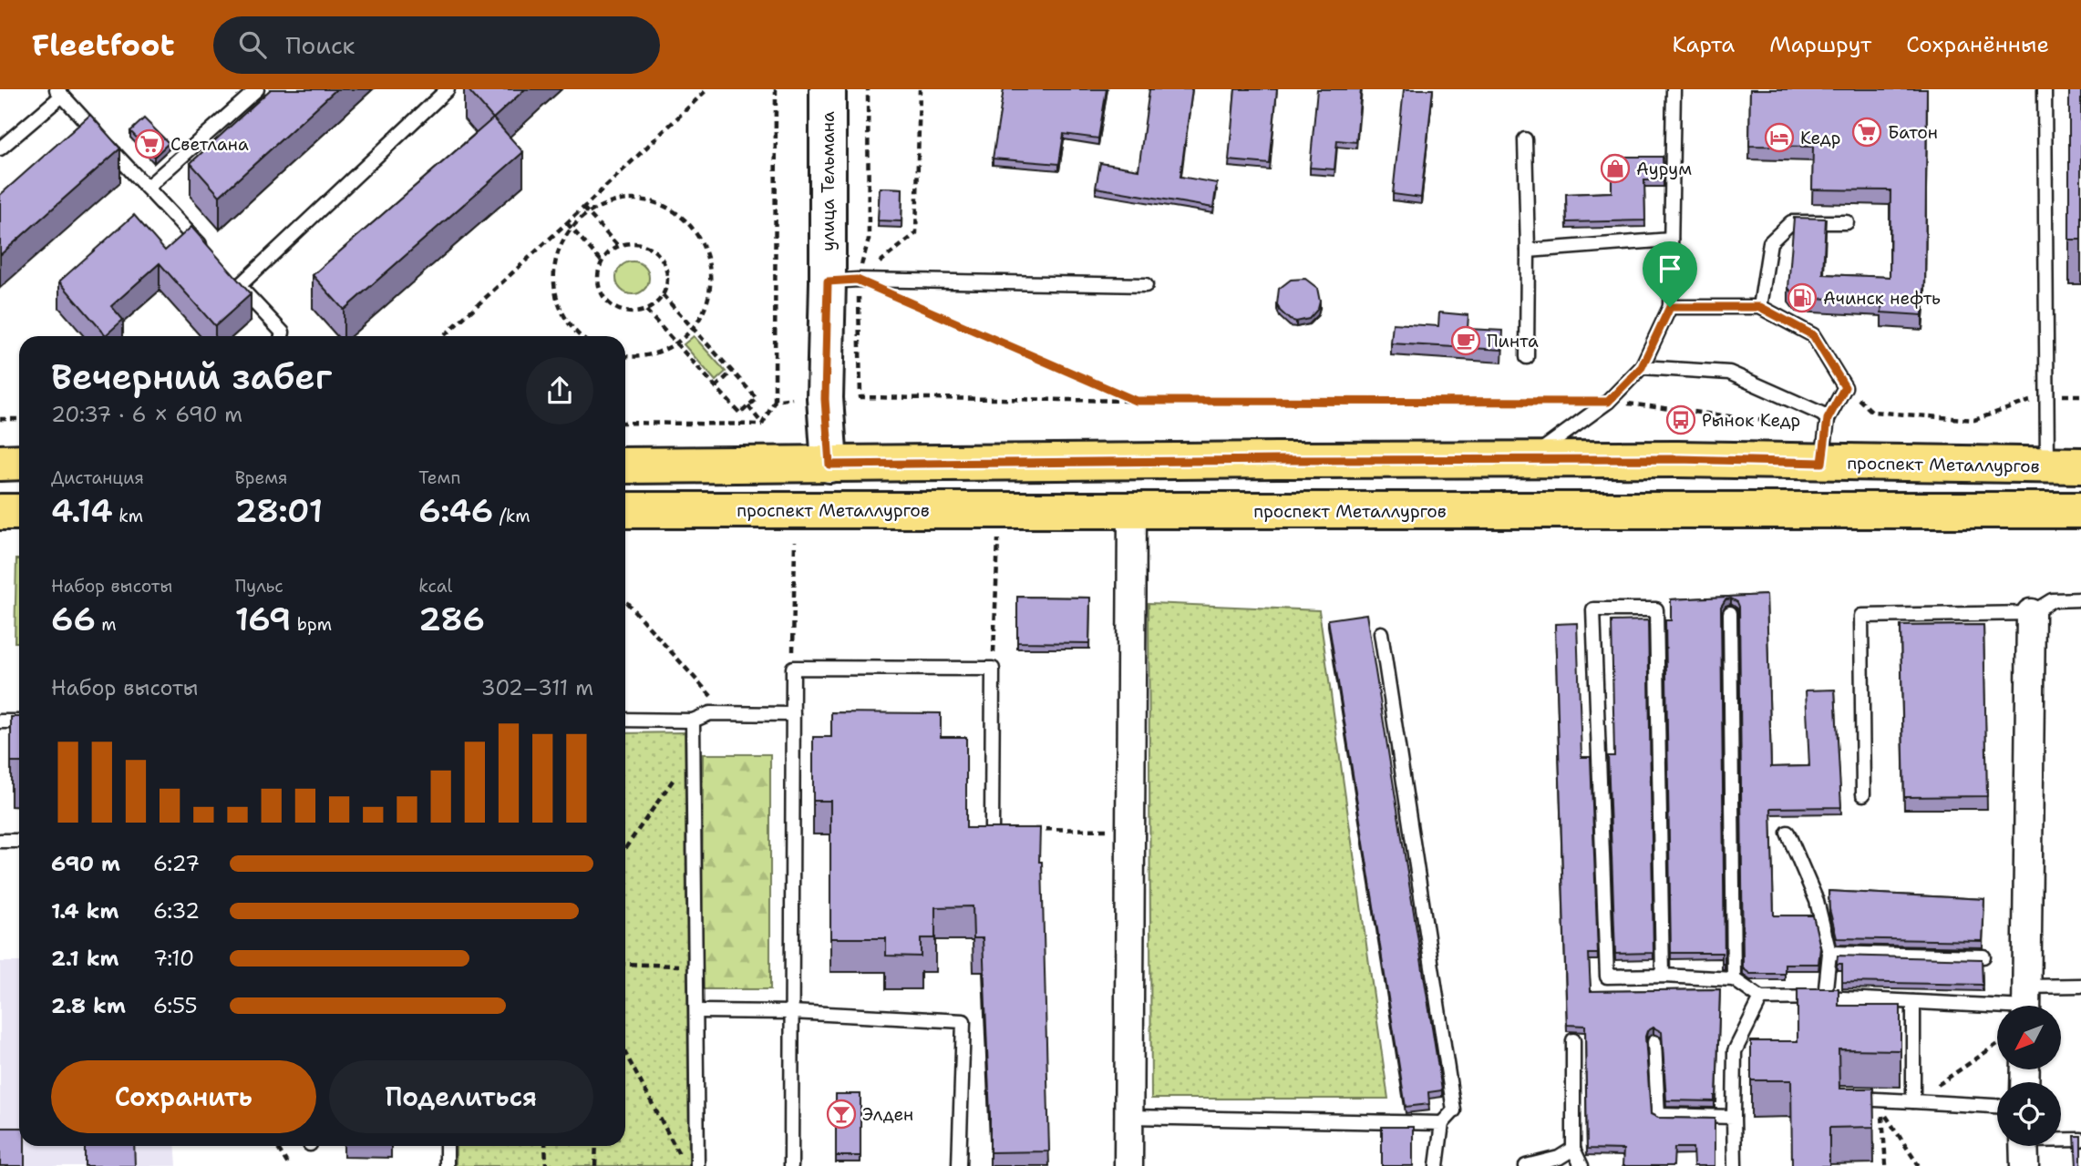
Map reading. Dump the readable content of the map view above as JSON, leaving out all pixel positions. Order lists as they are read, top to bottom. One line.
{"streets":{"main road":["улица Тельмана","проспект Металлургов"]},"crossings":[["улица Тельмана","проспект Металлургов"]],"places":{"supermarket":["Батон","Светлана"],"hotel":["Кедр"],"shop":["Аурум"],"fuel station":["Ачинск нефть"],"cafe":["Пинта"],"bus stop":["Рынок Кедр"],"bar":["Элден"]},"north":"bottom left","page":{"header":"Fleetfoot","search":"Поиск","nav":["Карта","Маршрут","Сохранённые"],"heading":["Вечерний забег","20:37 · 6 × 690 m"],"stats":[["Дистанция","4.14 km"],["Время","28:01"],["Темп","6:46 /km"],["Набор высоты","66 m"],["Пульс","169 bpm"],["kcal","286"]],"chart":["Набор высоты","302–311 m"],"list":[{"name":"690 m","note":"6:27"},{"name":"1.4 km","note":"6:32"},{"name":"2.1 km","note":"7:10"},{"name":"2.8 km","note":"6:55"}],"buttons":["Сохранить","Поделиться"]}}
